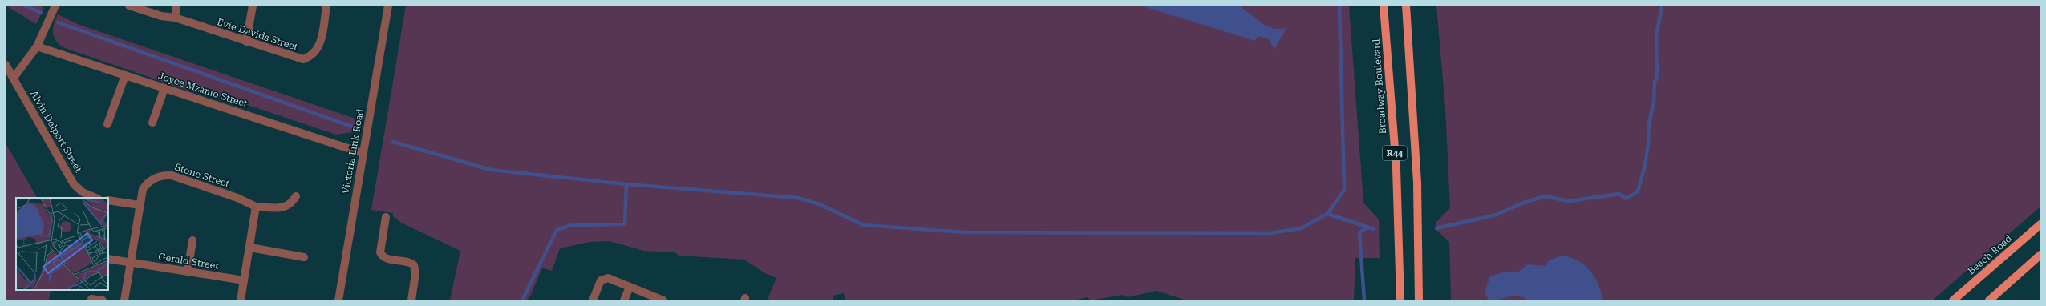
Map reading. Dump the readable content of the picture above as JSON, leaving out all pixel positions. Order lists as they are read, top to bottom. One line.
{"streets":{"main road":["Broadway Boulevard","R44","Beach Road"],"street":["Evie Davids Street","Joyce Mzamo Street","Alvin Delport Street","Victoria Link Road","Stone Street","Gerald Street"]},"crossings":[["Joyce Mzamo Street","Victoria Link Road"],["Stone Street","Gerald Street"]]}
